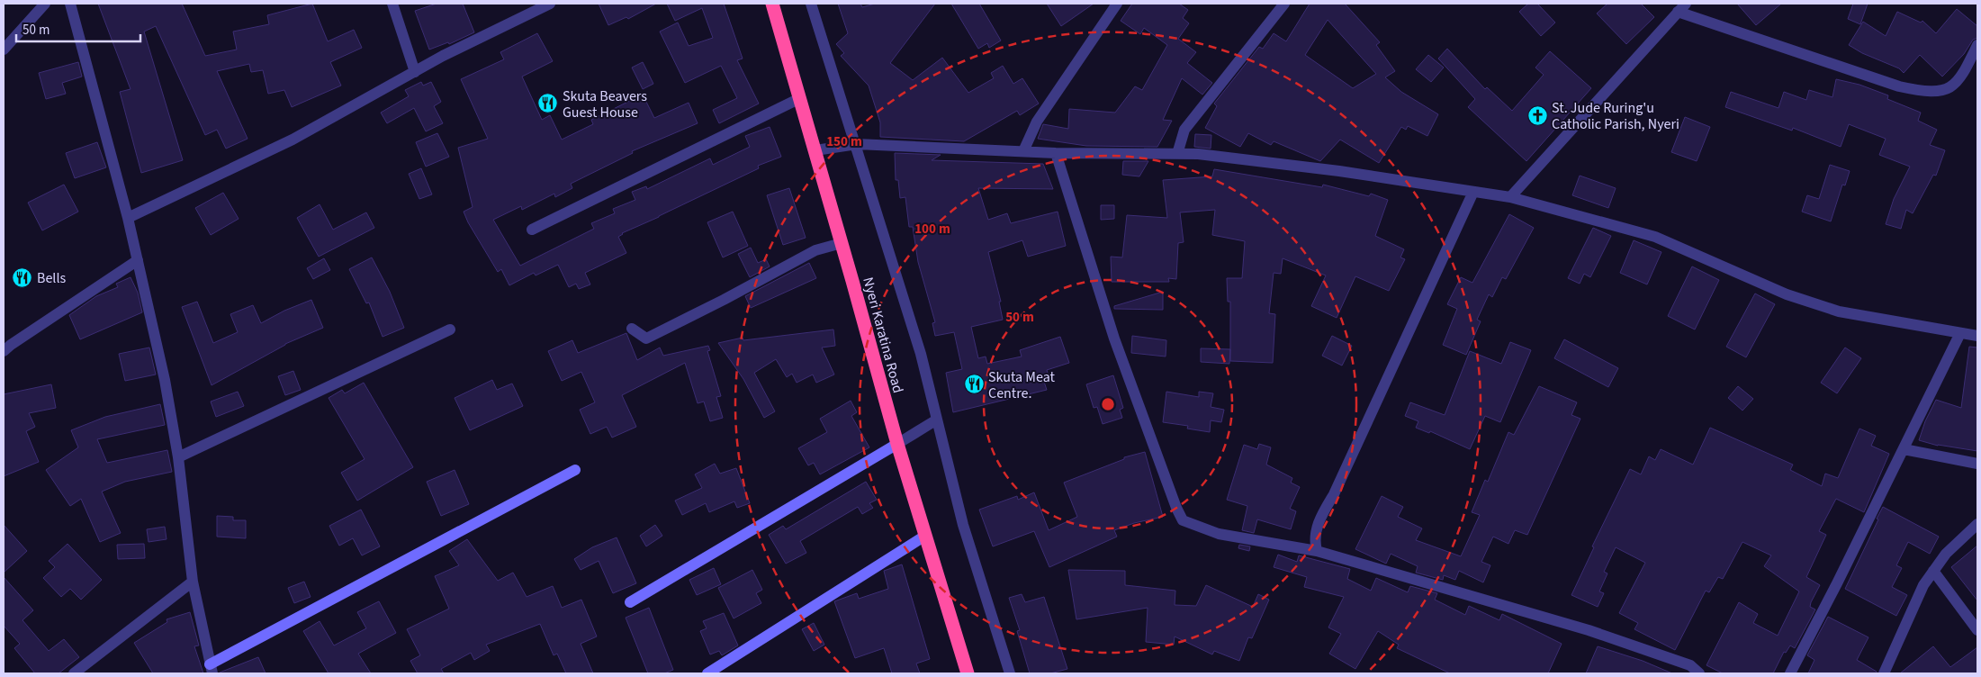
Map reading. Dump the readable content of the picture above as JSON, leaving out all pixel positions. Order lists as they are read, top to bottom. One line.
{"streets":{"highway":["Nyeri Karatina Road"]},"places":{"restaurant":["Skuta Beavers Guest House","Bells","Skuta Meat Centre."],"church":["St. Jude Ruring'u Catholic Parish, Nyeri"]},"scale_bar":"50 m","rings":["150 m","100 m","50 m"]}
